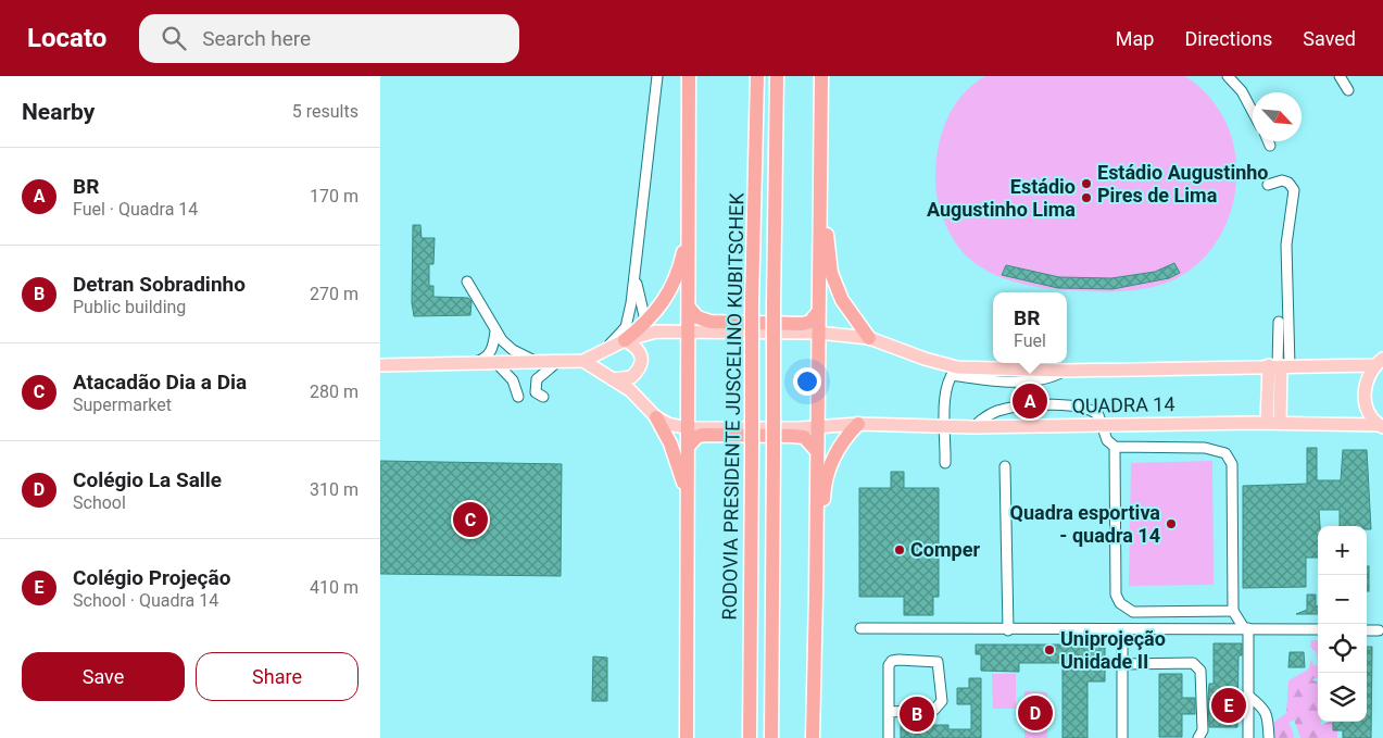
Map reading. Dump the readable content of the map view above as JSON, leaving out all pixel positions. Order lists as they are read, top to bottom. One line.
{"streets":{"highway":["RODOVIA PRESIDENTE JUSCELINO KUBITSCHEK"],"main road":["QUADRA 14"]},"places":["Estádio Augustinho Pires de Lima","Estádio Augustinho Lima","Quadra esportiva - quadra 14","Comper","Uniprojeção Unidade II"],"north":"bottom right","page":{"header":"Locato","search":"Search here","nav":["Map","Directions","Saved"],"heading":["Nearby","5 results"],"list":[{"mark":"A","name":"BR","note":"Fuel · Quadra 14","value":"170 m"},{"mark":"B","name":"Detran Sobradinho","note":"Public building","value":"270 m"},{"mark":"C","name":"Atacadão Dia a Dia","note":"Supermarket","value":"280 m"},{"mark":"D","name":"Colégio La Salle","note":"School","value":"310 m"},{"mark":"E","name":"Colégio Projeção","note":"School · Quadra 14","value":"410 m"}],"popup":["BR","Fuel"],"pins":["A","C","E","D","B"],"map_buttons":["+","−"],"buttons":["Save","Share"]}}
